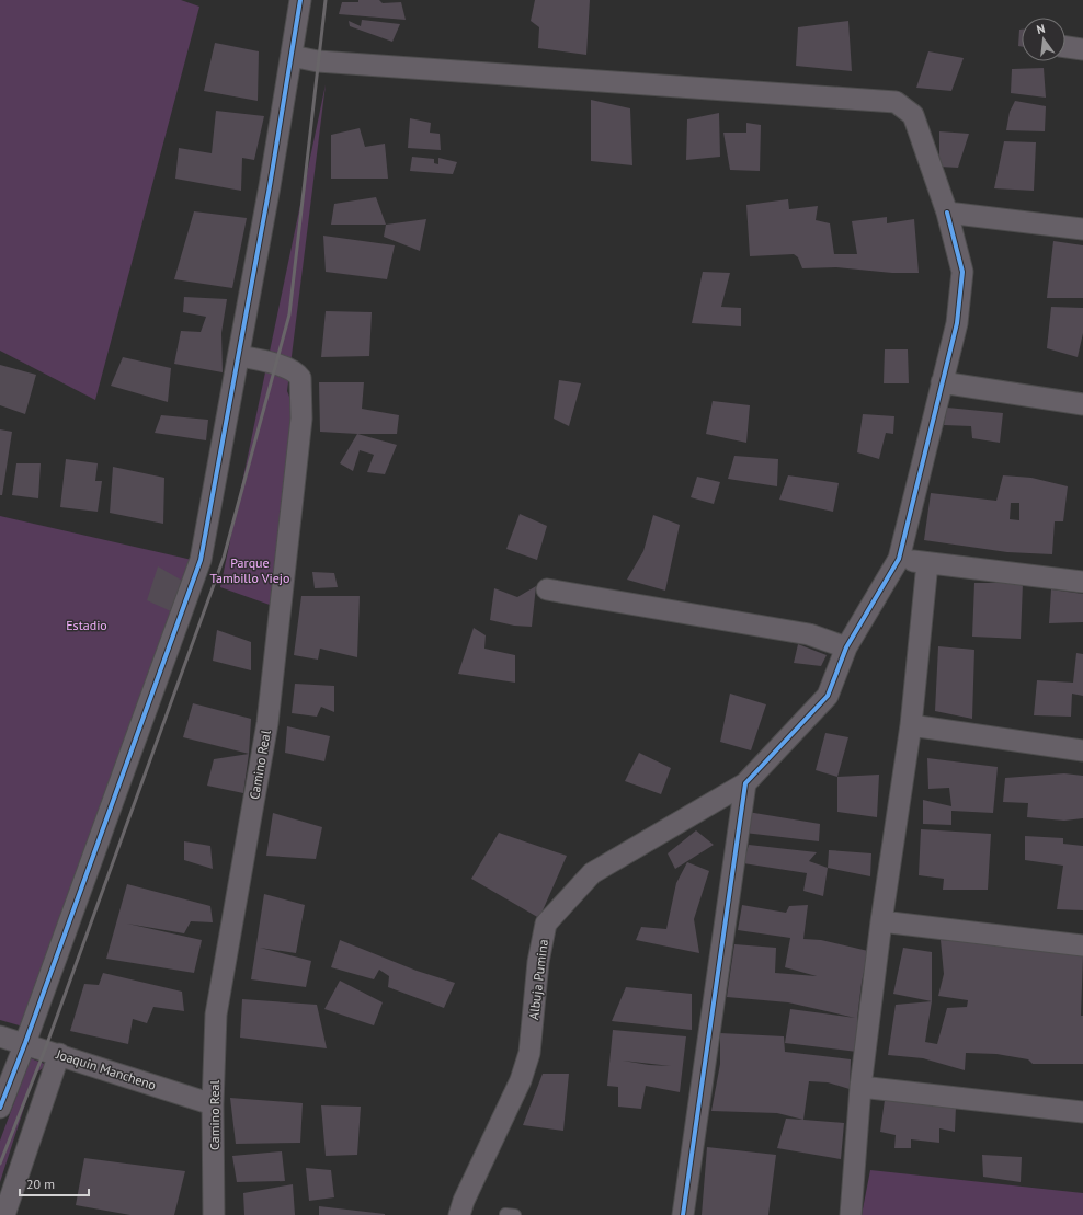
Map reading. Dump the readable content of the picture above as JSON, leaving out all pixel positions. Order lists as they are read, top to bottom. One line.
{"streets":{"street":["Camino Real","Albuja Pumina","Joaquin Mancheno"]},"crossings":[["Camino Real","Joaquin Mancheno"]],"parks":["Parque Tambillo Viejo","Estadio"],"scale_bar":"20 m","north":"top"}
